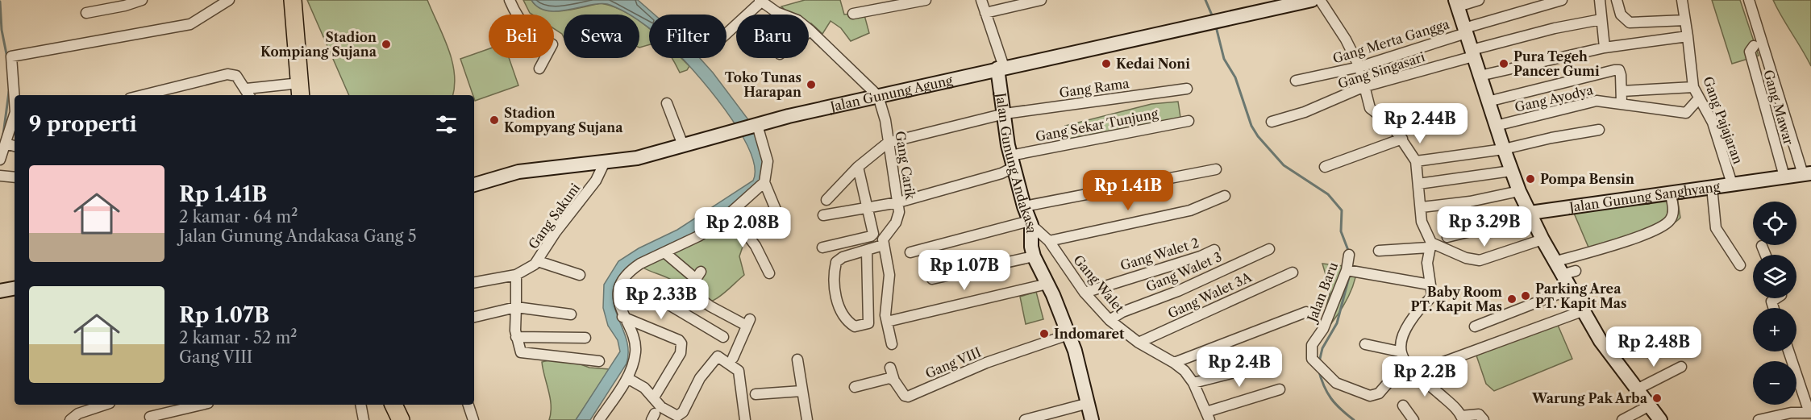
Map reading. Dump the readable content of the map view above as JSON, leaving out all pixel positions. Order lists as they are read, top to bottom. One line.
{"streets":{"main road":["Jalan Gunung Agung","Jalan Gunung Andakasa","Jalan Gunung Sanghyang"],"street":["Gang Merta Gangga","Gang Singasari","Gang Rama","Gang Ayodya","Gang Mawar","Gang Pajajaran","Gang Sekar Tunjung","Gang Carik","Gang Sakuni","Gang Walet 2","Gang Walet 3","Gang Walet","Jalan Baru","Gang Walet 3A","Gang VIII"]},"crossings":[["Gang Rama","Jalan Gunung Andakasa"],["Jalan Gunung Agung","Jalan Gunung Andakasa"],["Jalan Gunung Agung","Gang Carik"],["Jalan Gunung Agung","Gang Sakuni"],["Gang Ayodya","Gang Pajajaran"],["Gang Mawar","Jalan Gunung Sanghyang"],["Gang Pajajaran","Jalan Gunung Sanghyang"],["Gang Sekar Tunjung","Jalan Gunung Andakasa"],["Gang Sekar Tunjung","Gang Carik"],["Jalan Gunung Andakasa","Gang Walet"],["Jalan Gunung Andakasa","Gang VIII"],["Gang Walet 2","Gang Walet"],["Gang Walet 3","Gang Walet"],["Gang Walet","Gang Walet 3A"]],"places":["Stadion Kompiang Sujana","Kedai Noni","Pura Tegeh Pancer Gumi","Toko Tunas Harapan","Stadion Kompyang Sujana","Pompa Bensin","Parking Area PT. Kapit Mas","Baby Room PT. Kapit Mas","Indomaret","Warung Pak Arba"],"page":{"chip":["Beli","Sewa","Filter","Baru"],"heading":"9 properti","price":["Rp 2.44B","Rp 1.41B","Rp 3.29B","Rp 2.08B","Rp 1.07B","Rp 2.33B","Rp 2.48B","Rp 2.4B","Rp 2.2B"],"list":[{"name":"Rp 1.41B","note":"2 kamar · 64 m² · Jalan Gunung Andakasa Gang 5"},{"name":"Rp 1.07B","note":"2 kamar · 52 m² · Gang VIII"}],"map_buttons":["+","−"]}}
